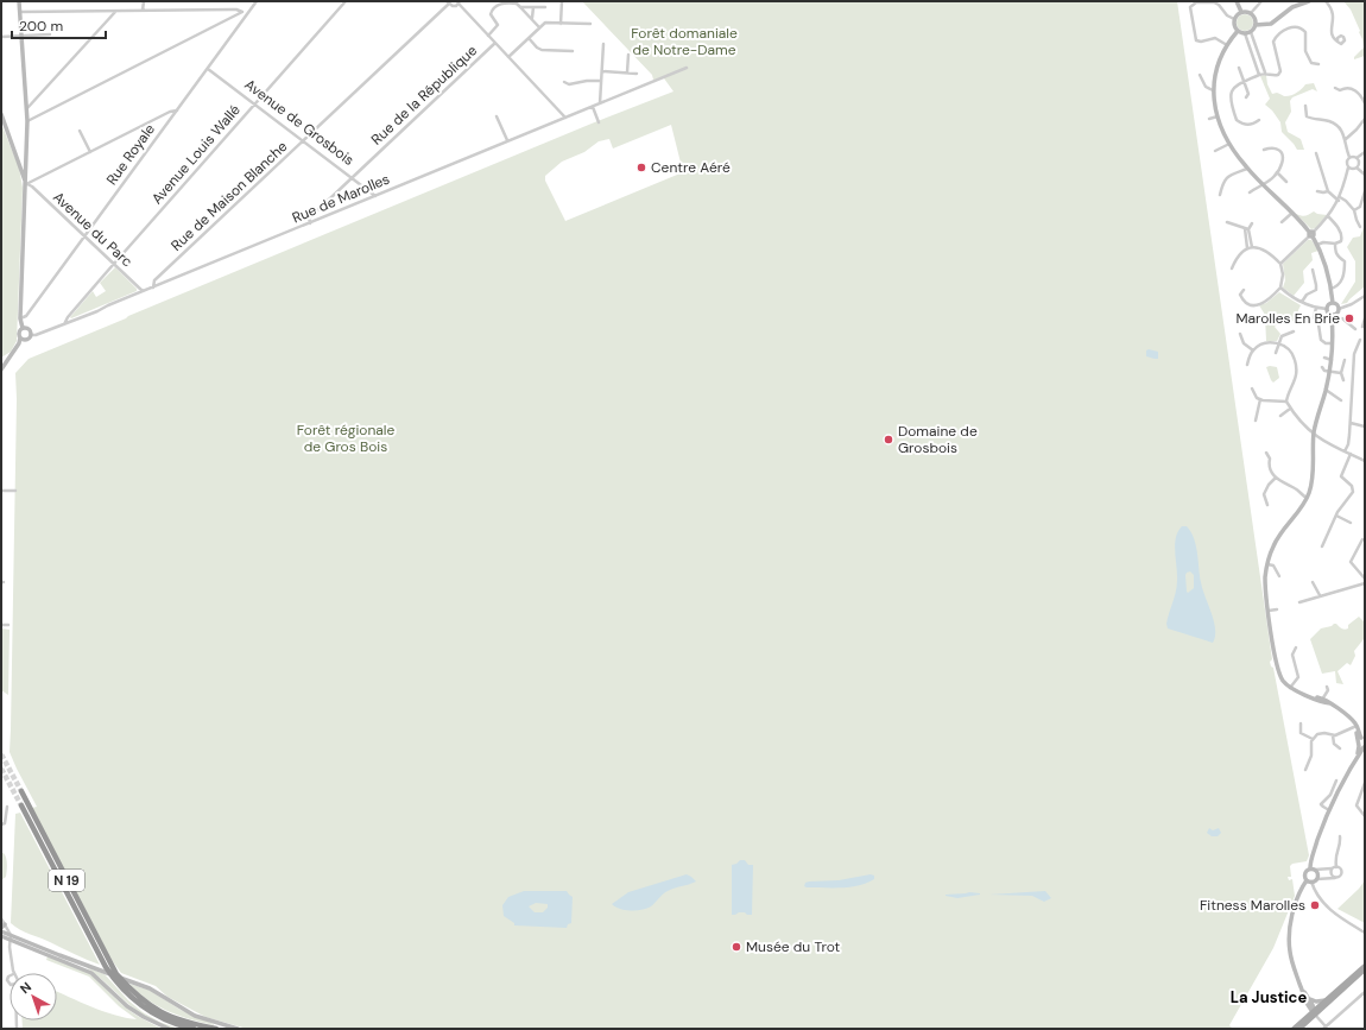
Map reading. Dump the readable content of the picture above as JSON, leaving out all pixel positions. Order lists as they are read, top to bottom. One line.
{"streets":{"highway":["N 19"],"street":["Rue de la République","Avenue de Grosbois","Rue Royale","Avenue Louis Wallé","Rue de Maison Blanche","Rue de Marolles","Avenue du Parc"]},"crossings":[["Rue de la République","Avenue de Grosbois"],["Rue de la République","Rue de Marolles"],["Avenue de Grosbois","Rue Royale"],["Avenue de Grosbois","Avenue Louis Wallé"],["Avenue de Grosbois","Rue de Maison Blanche"],["Avenue de Grosbois","Rue de Marolles"],["Rue Royale","Avenue du Parc"],["Avenue Louis Wallé","Rue de Marolles"],["Avenue Louis Wallé","Avenue du Parc"],["Rue de Maison Blanche","Rue de Marolles"],["Rue de Marolles","Avenue du Parc"]],"districts":["La Justice"],"parks":["Forêt domaniale de Notre-Dame","Forêt régionale de Gros Bois"],"places":["Centre Aéré","Marolles En Brie","Domaine de Grosbois","Fitness Marolles","Musée du Trot"],"scale_bar":"200 m","north":"top left"}
